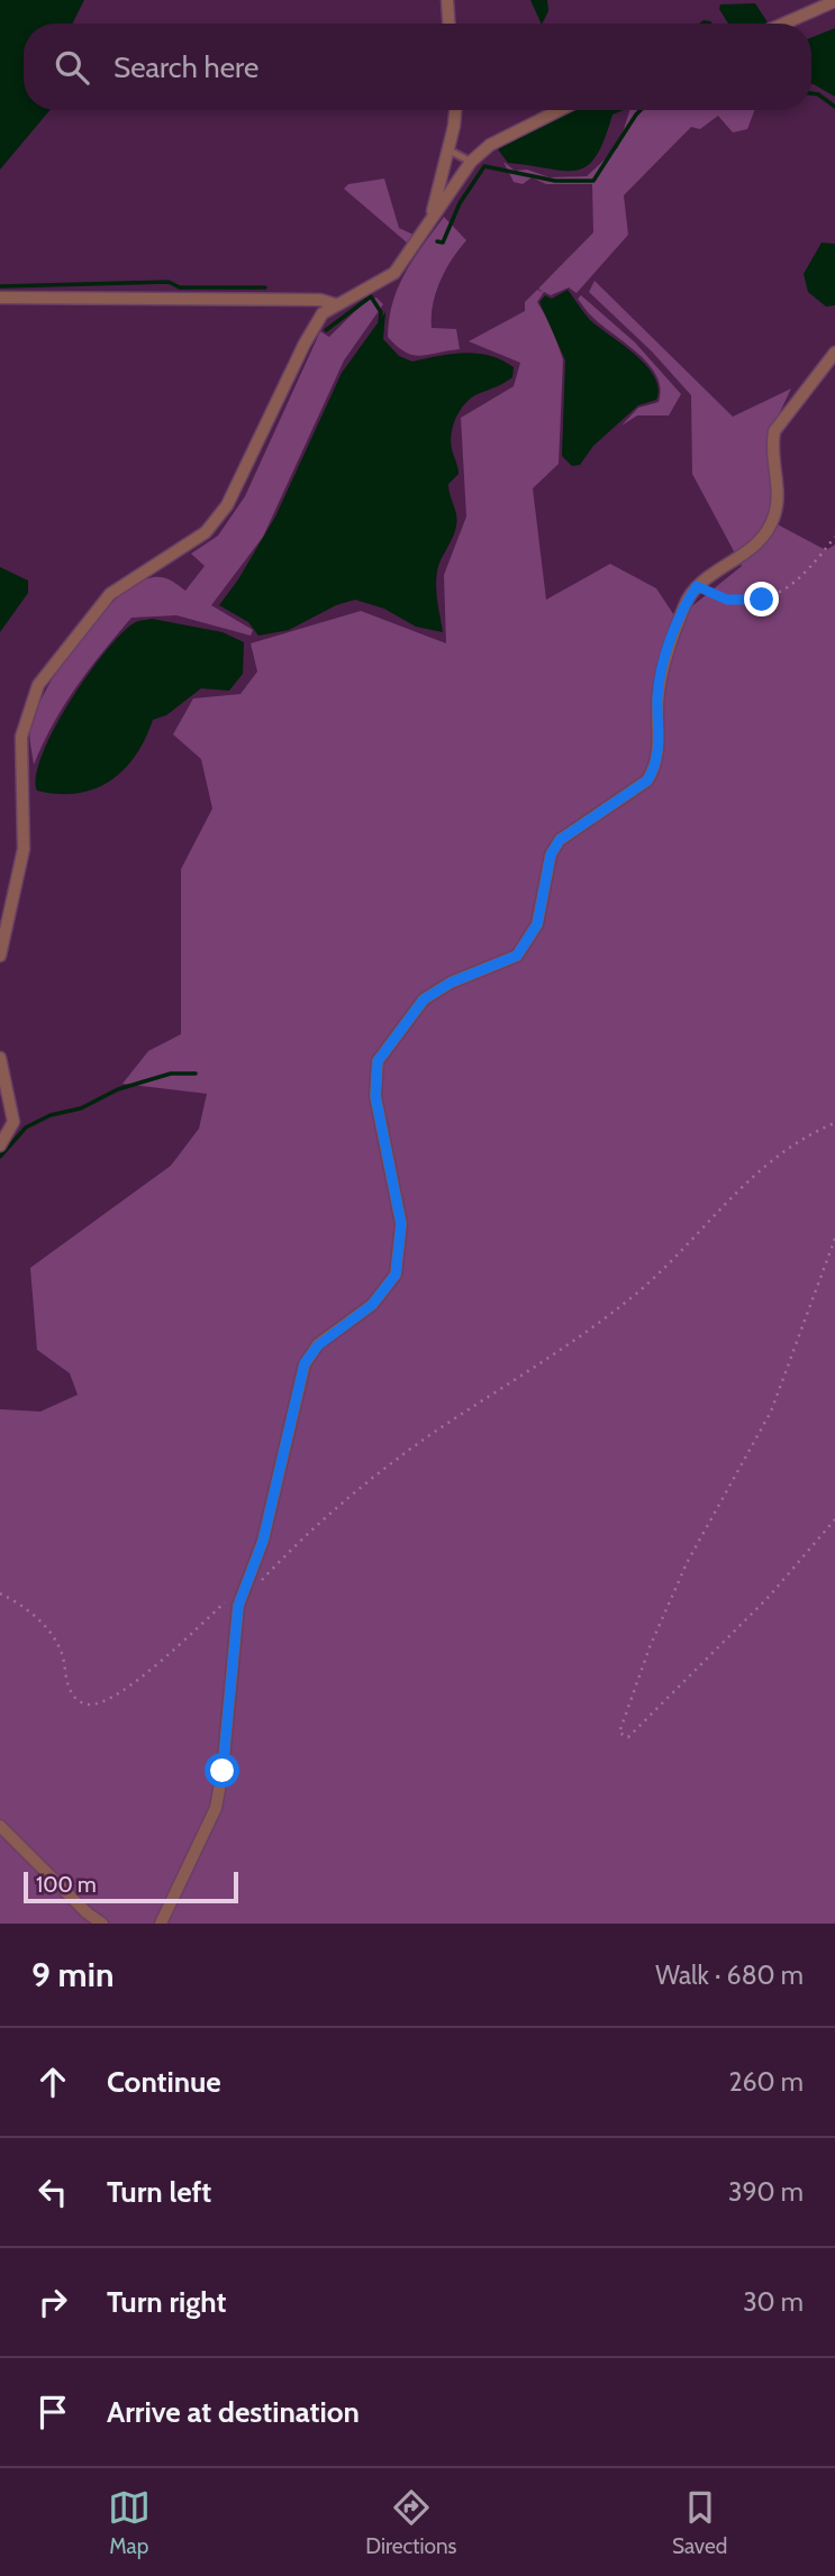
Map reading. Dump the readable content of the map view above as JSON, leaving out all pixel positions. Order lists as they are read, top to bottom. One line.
{"scale_bar":"100 m","page":{"search":"Search here","scale":"100 m","heading":["9 min","Walk · 680 m"],"list":[["Continue","260 m"],["Turn left","390 m"],["Turn right","30 m"],"Arrive at destination"],"nav":["Map","Directions","Saved"]}}
